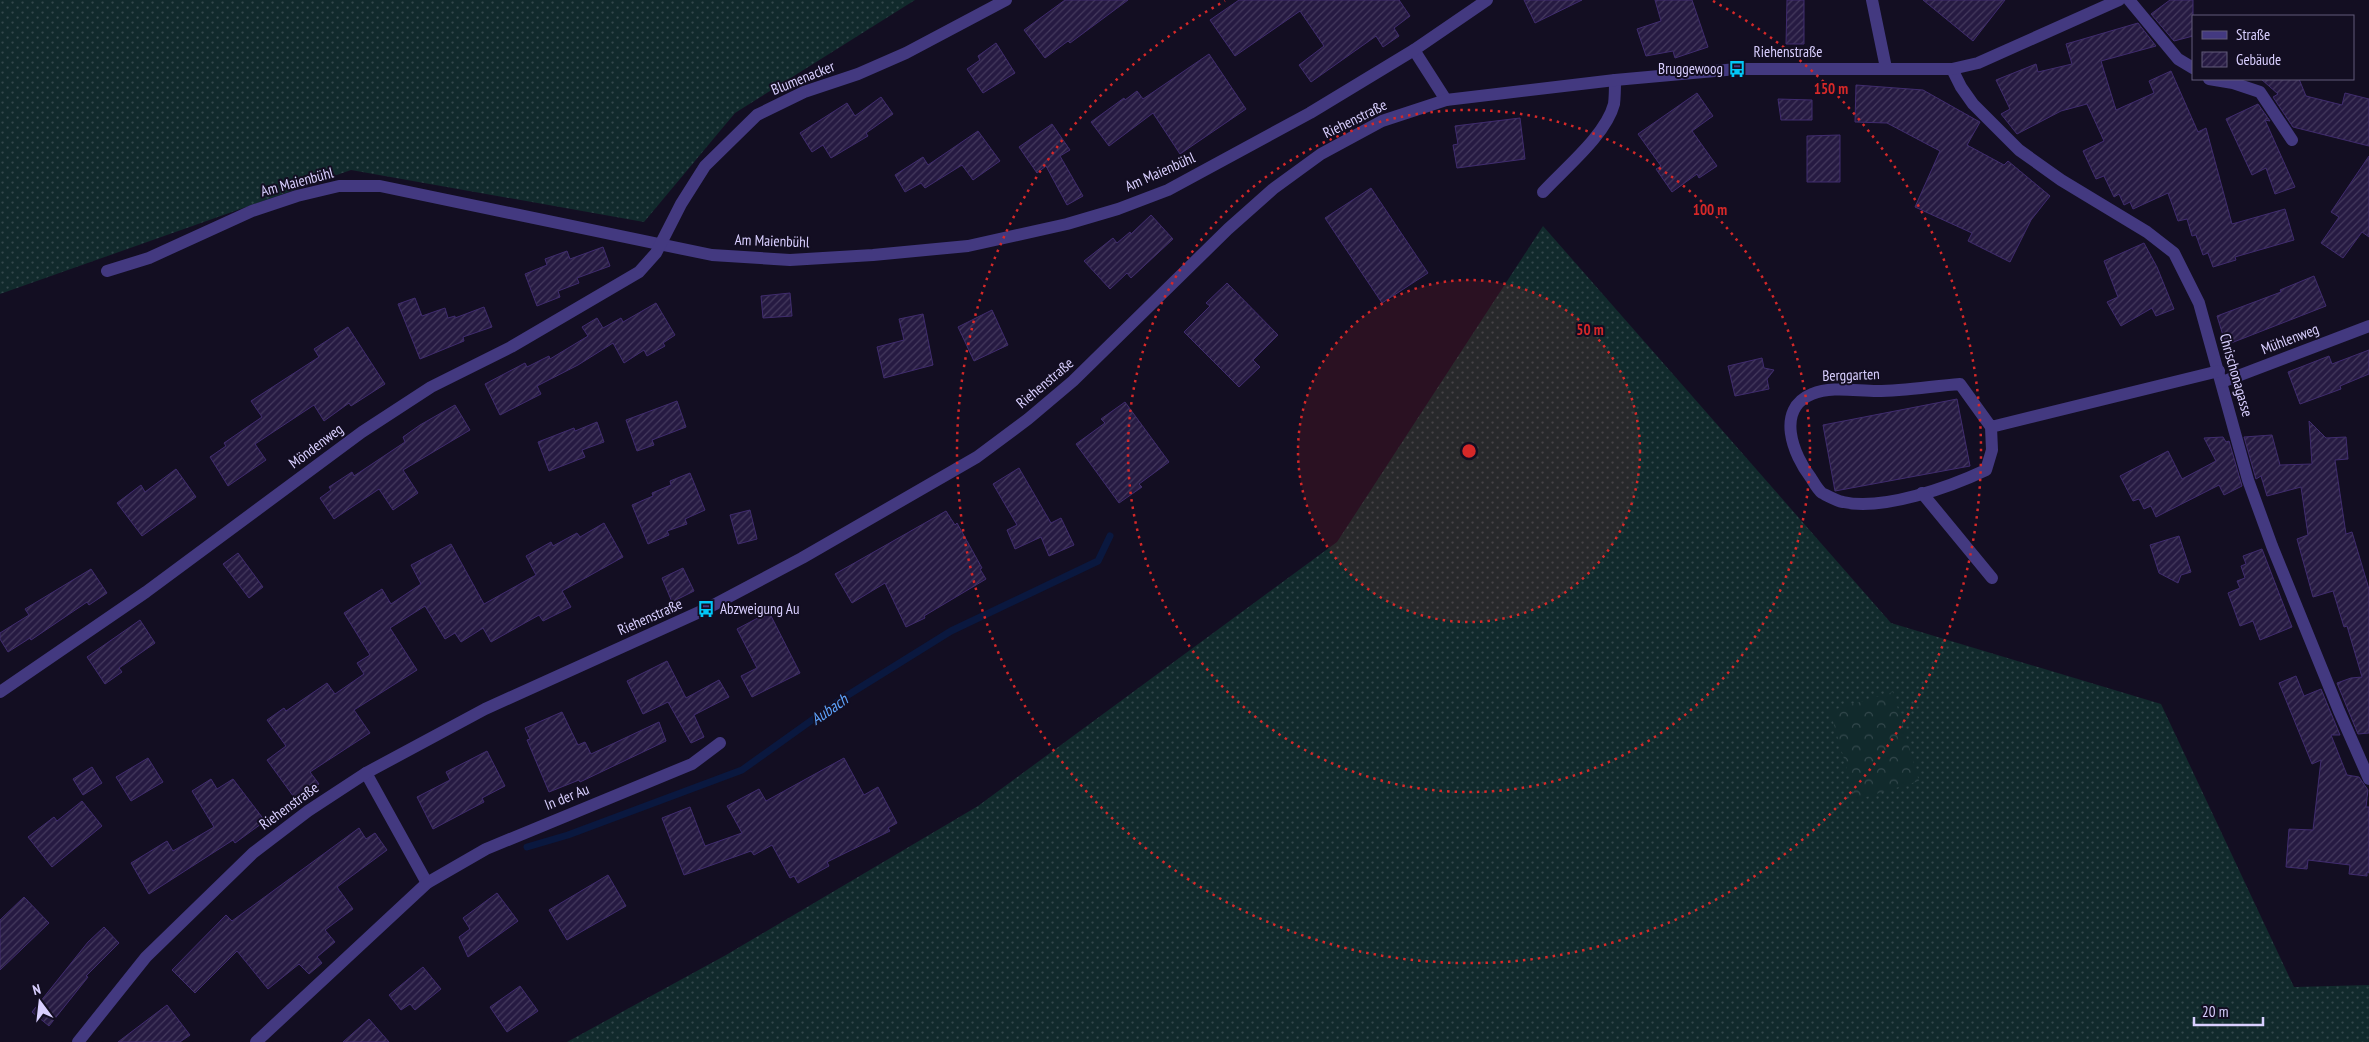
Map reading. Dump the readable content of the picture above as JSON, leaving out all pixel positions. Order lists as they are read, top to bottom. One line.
{"streets":{"street":["Riehenstraße","Blumenacker","Am Maienbühl","Mühlenweg","Berggarten","Chrischonagasse","Möndenweg","In der Au"]},"crossings":[["Riehenstraße","Chrischonagasse"],["Blumenacker","Am Maienbühl"],["Blumenacker","Möndenweg"],["Am Maienbühl","Möndenweg"],["Mühlenweg","Chrischonagasse"]],"water":["Aubach"],"places":{"bus stop":["Bruggewoog","Abzweigung Au"]},"legend":["Straße","Gebäude"],"scale_bar":"20 m","north":"top","rings":["150 m","100 m","50 m"]}
